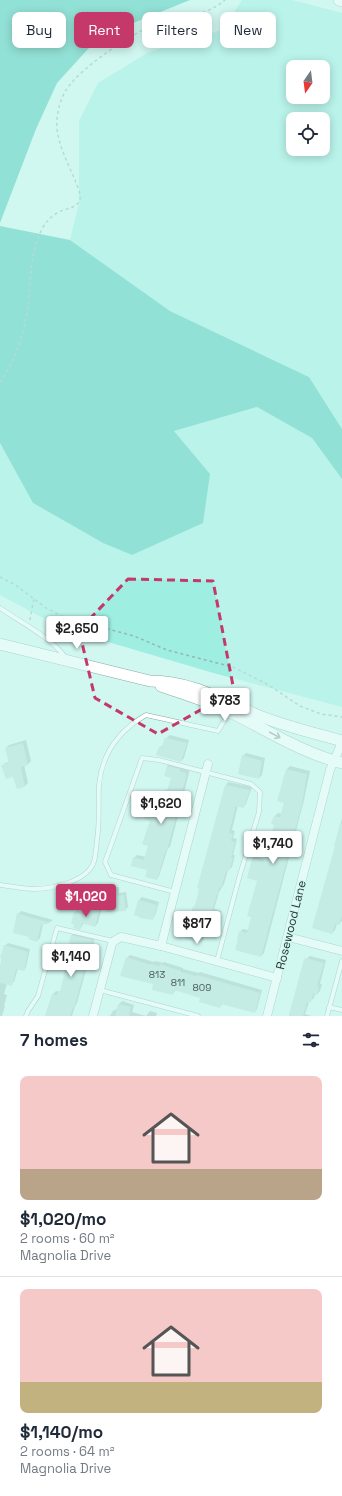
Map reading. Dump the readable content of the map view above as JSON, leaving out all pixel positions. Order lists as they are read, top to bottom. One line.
{"streets":{"street":["Rosewood Lane"]},"house_numbers":["813","811","809"],"north":"bottom","page":{"chip":["Buy","Rent","Filters","New"],"price":["$2,650","$783","$1,620","$1,740","$1,020","$817","$1,140"],"heading":"7 homes","list":[{"name":"$1,020/mo","note":"2 rooms · 60 m² · Magnolia Drive"},{"name":"$1,140/mo","note":"2 rooms · 64 m² · Magnolia Drive"}]}}
